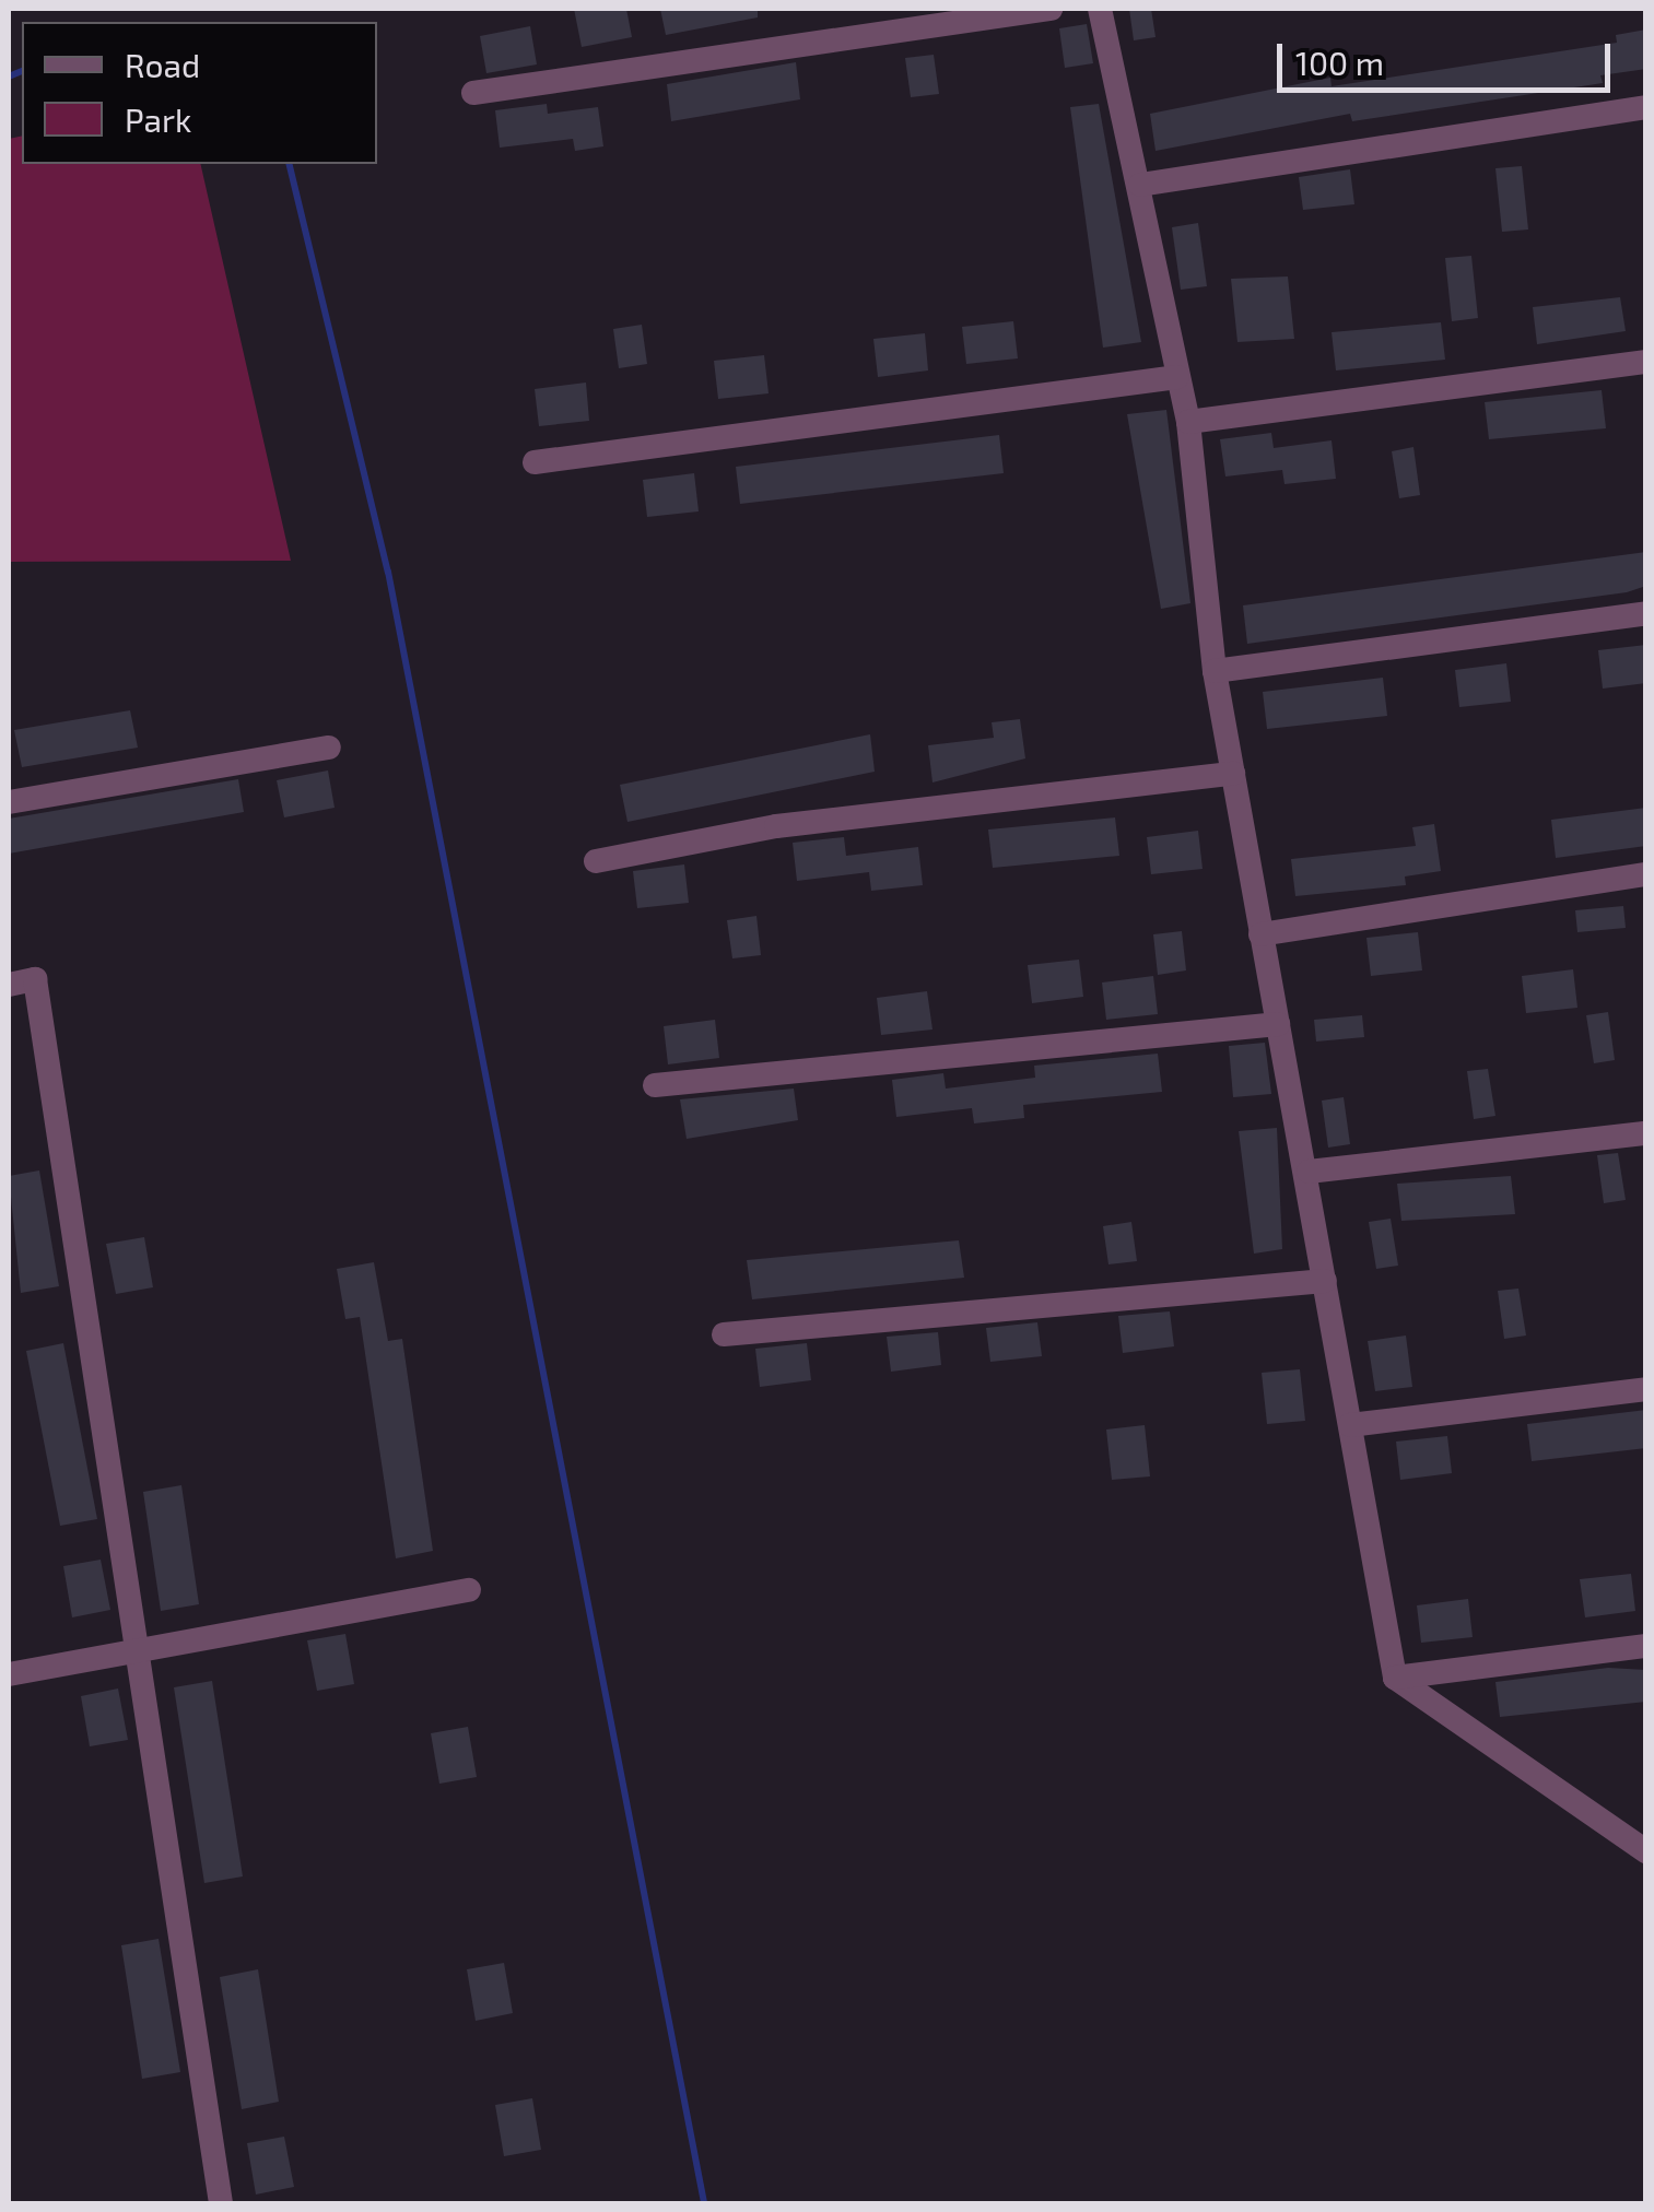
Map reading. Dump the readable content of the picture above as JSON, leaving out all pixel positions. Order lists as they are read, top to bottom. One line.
{"legend":["Road","Park"],"scale_bar":"100 m"}
